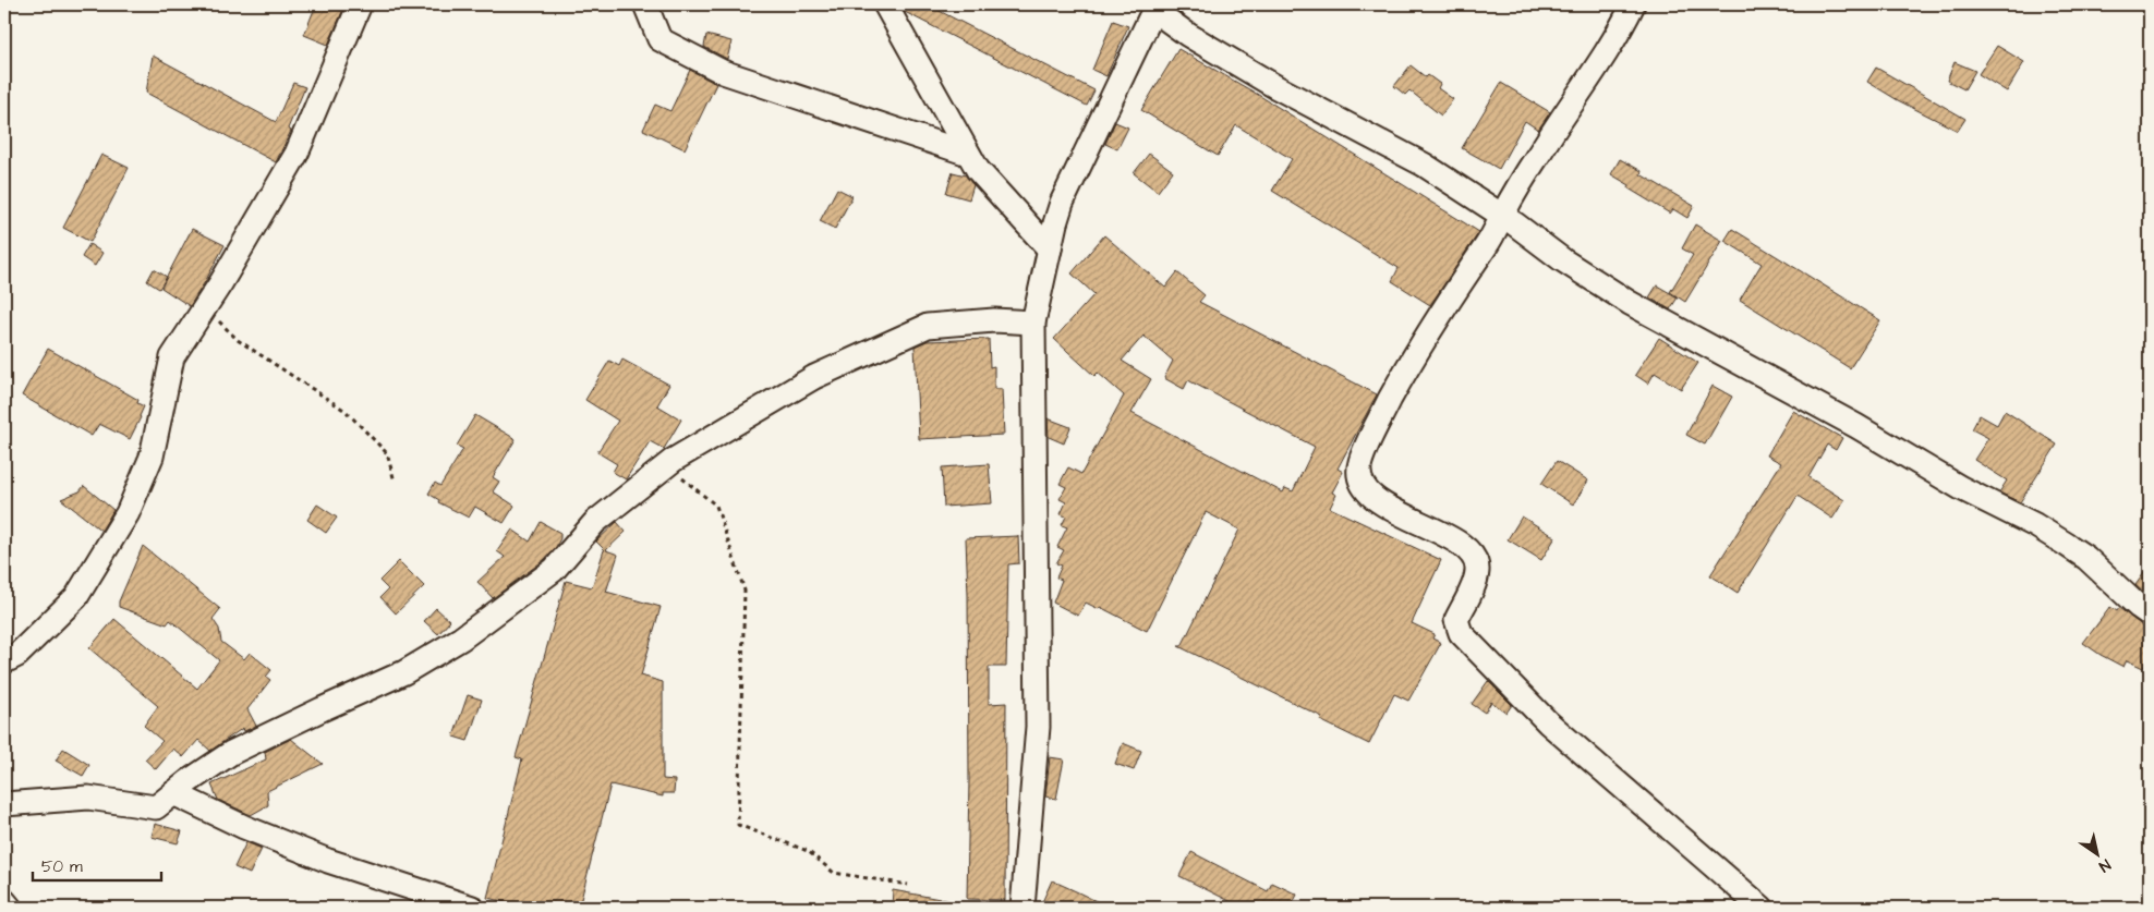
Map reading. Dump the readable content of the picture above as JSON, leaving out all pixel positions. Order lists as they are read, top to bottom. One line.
{"scale_bar":"50 m","north":"bottom right"}
